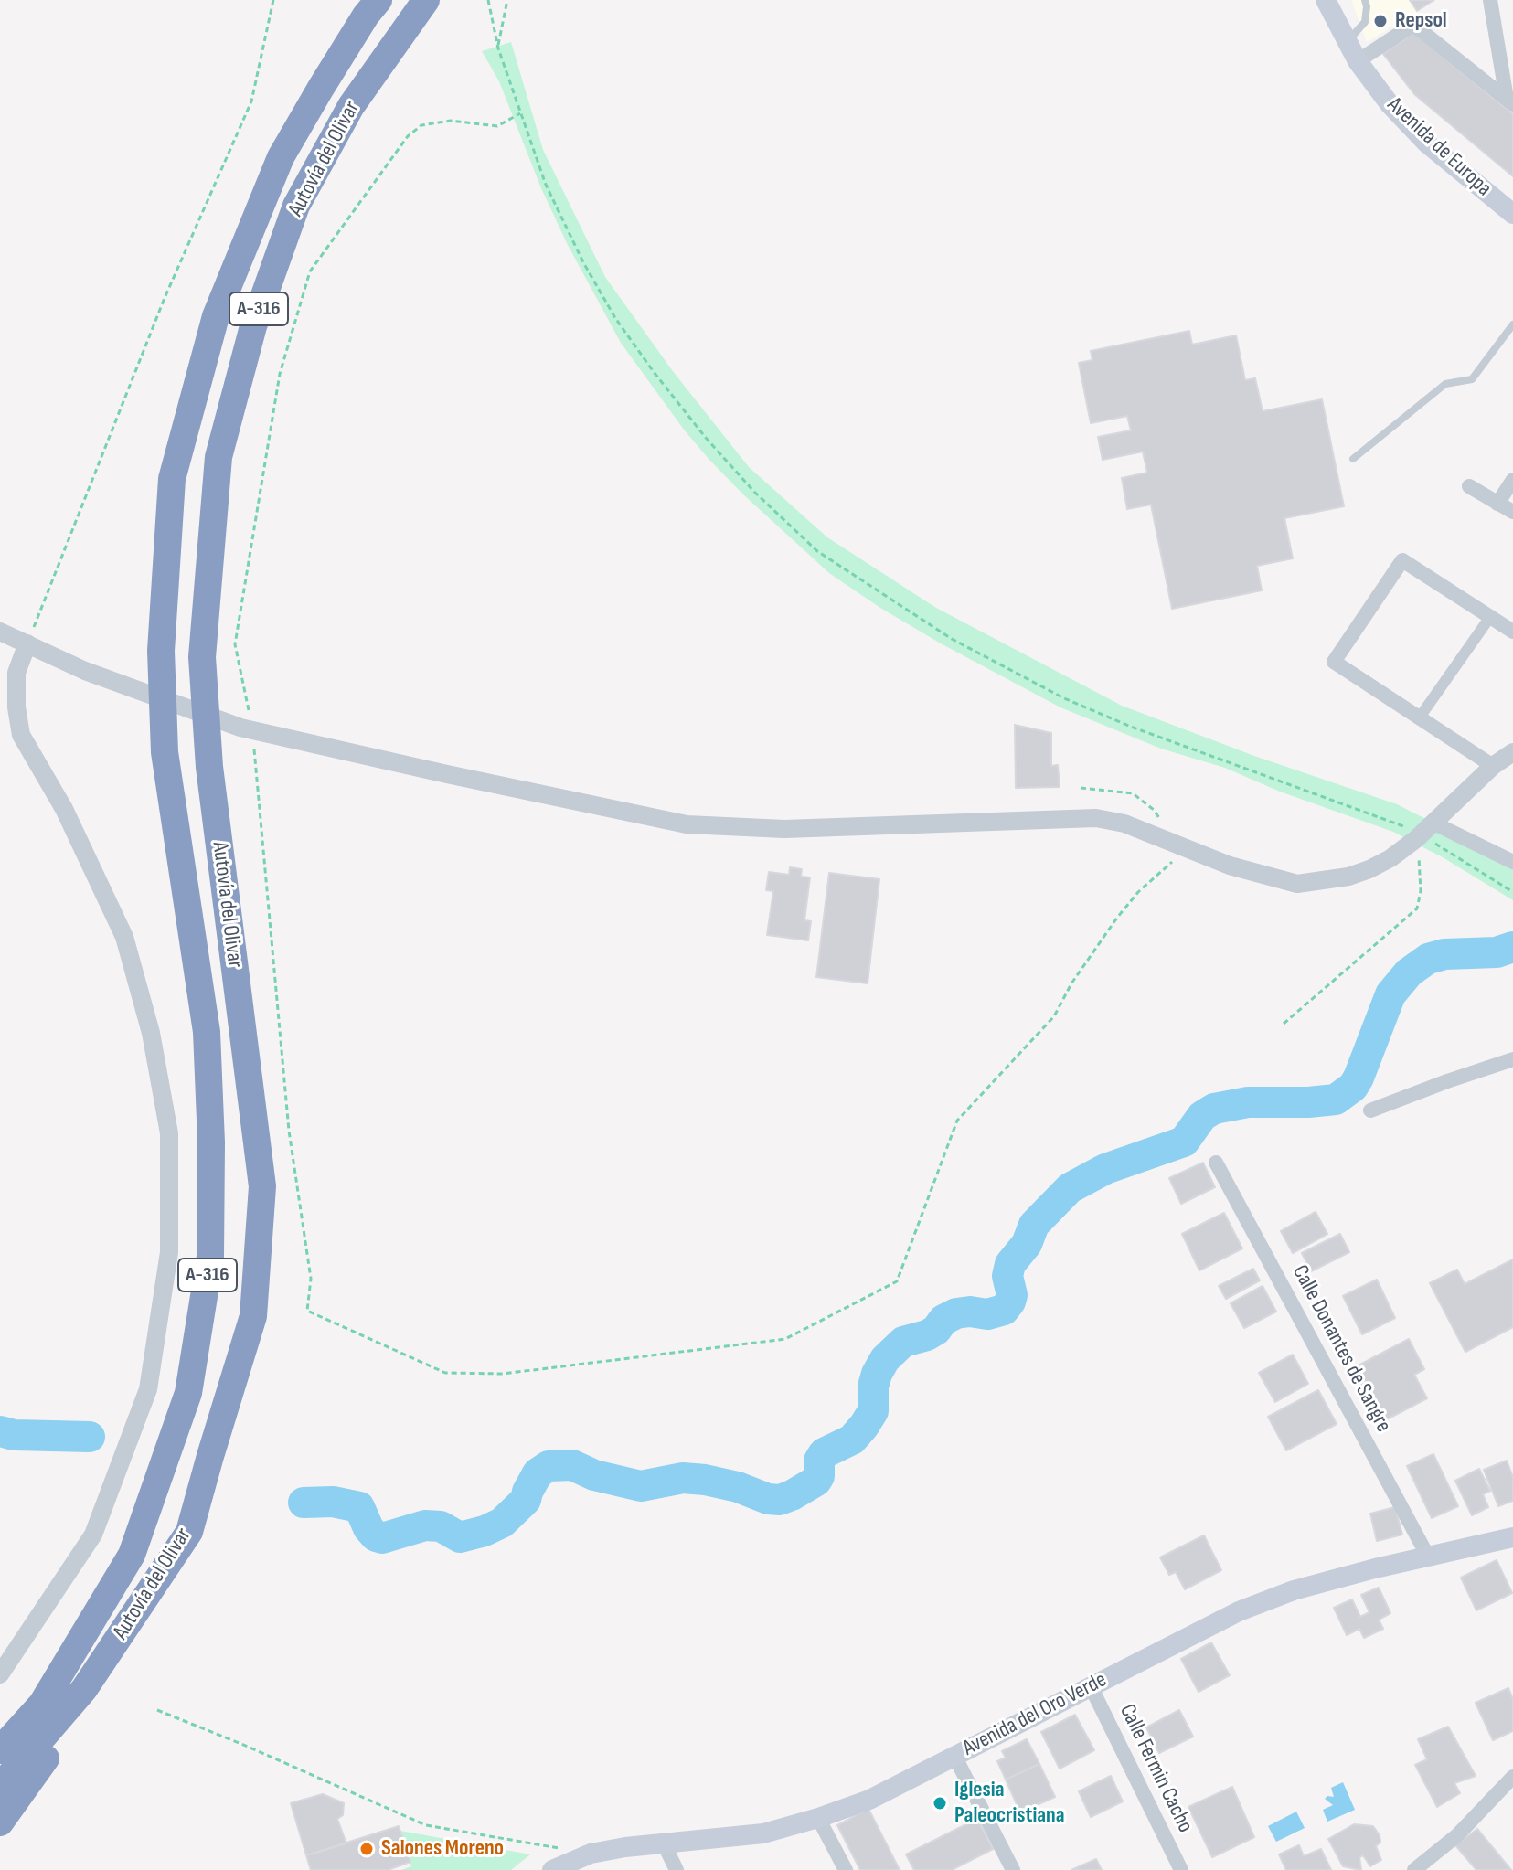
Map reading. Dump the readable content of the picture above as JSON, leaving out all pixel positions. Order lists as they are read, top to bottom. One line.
{"streets":{"highway":["Autovía del Olivar","A-316"],"main road":["Avenida de Europa","Avenida del Oro Verde"],"street":["Calle Donantes de Sangre","Calle Fermin Cacho"]},"crossings":[["Calle Donantes de Sangre","Avenida del Oro Verde"],["Avenida del Oro Verde","Calle Fermin Cacho"]],"places":["Repsol","Iglesia Paleocristiana","Salones Moreno"]}
